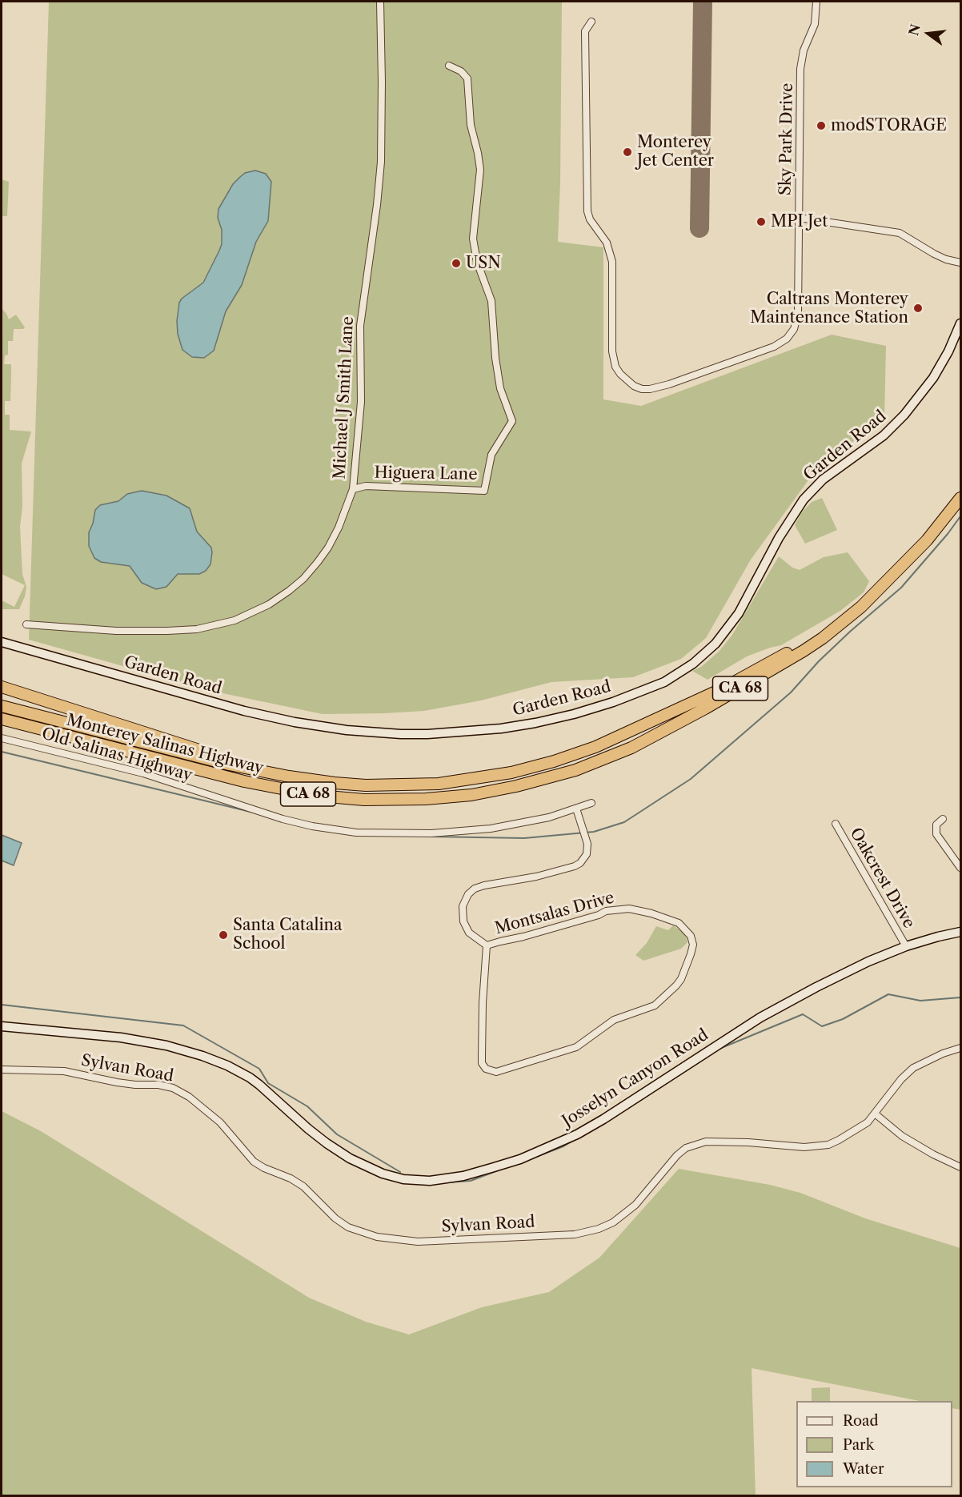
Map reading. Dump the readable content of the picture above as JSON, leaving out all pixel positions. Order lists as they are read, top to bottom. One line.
{"streets":{"highway":["CA 68","Monterey Salinas Highway"],"street":["Sky Park Drive","Michael J Smith Lane","Garden Road","Higuera Lane","Old Salinas Highway","Oakcrest Drive","Montsalas Drive","Sylvan Road","Josselyn Canyon Road"]},"crossings":[["Michael J Smith Lane","Higuera Lane"],["CA 68","Monterey Salinas Highway"],["Old Salinas Highway","Montsalas Drive"],["Oakcrest Drive","Josselyn Canyon Road"]],"places":["modSTORAGE","Monterey Jet Center","MPI Jet","USN","Caltrans Monterey Maintenance Station","Santa Catalina School"],"legend":["Road","Park","Water"],"north":"left"}
